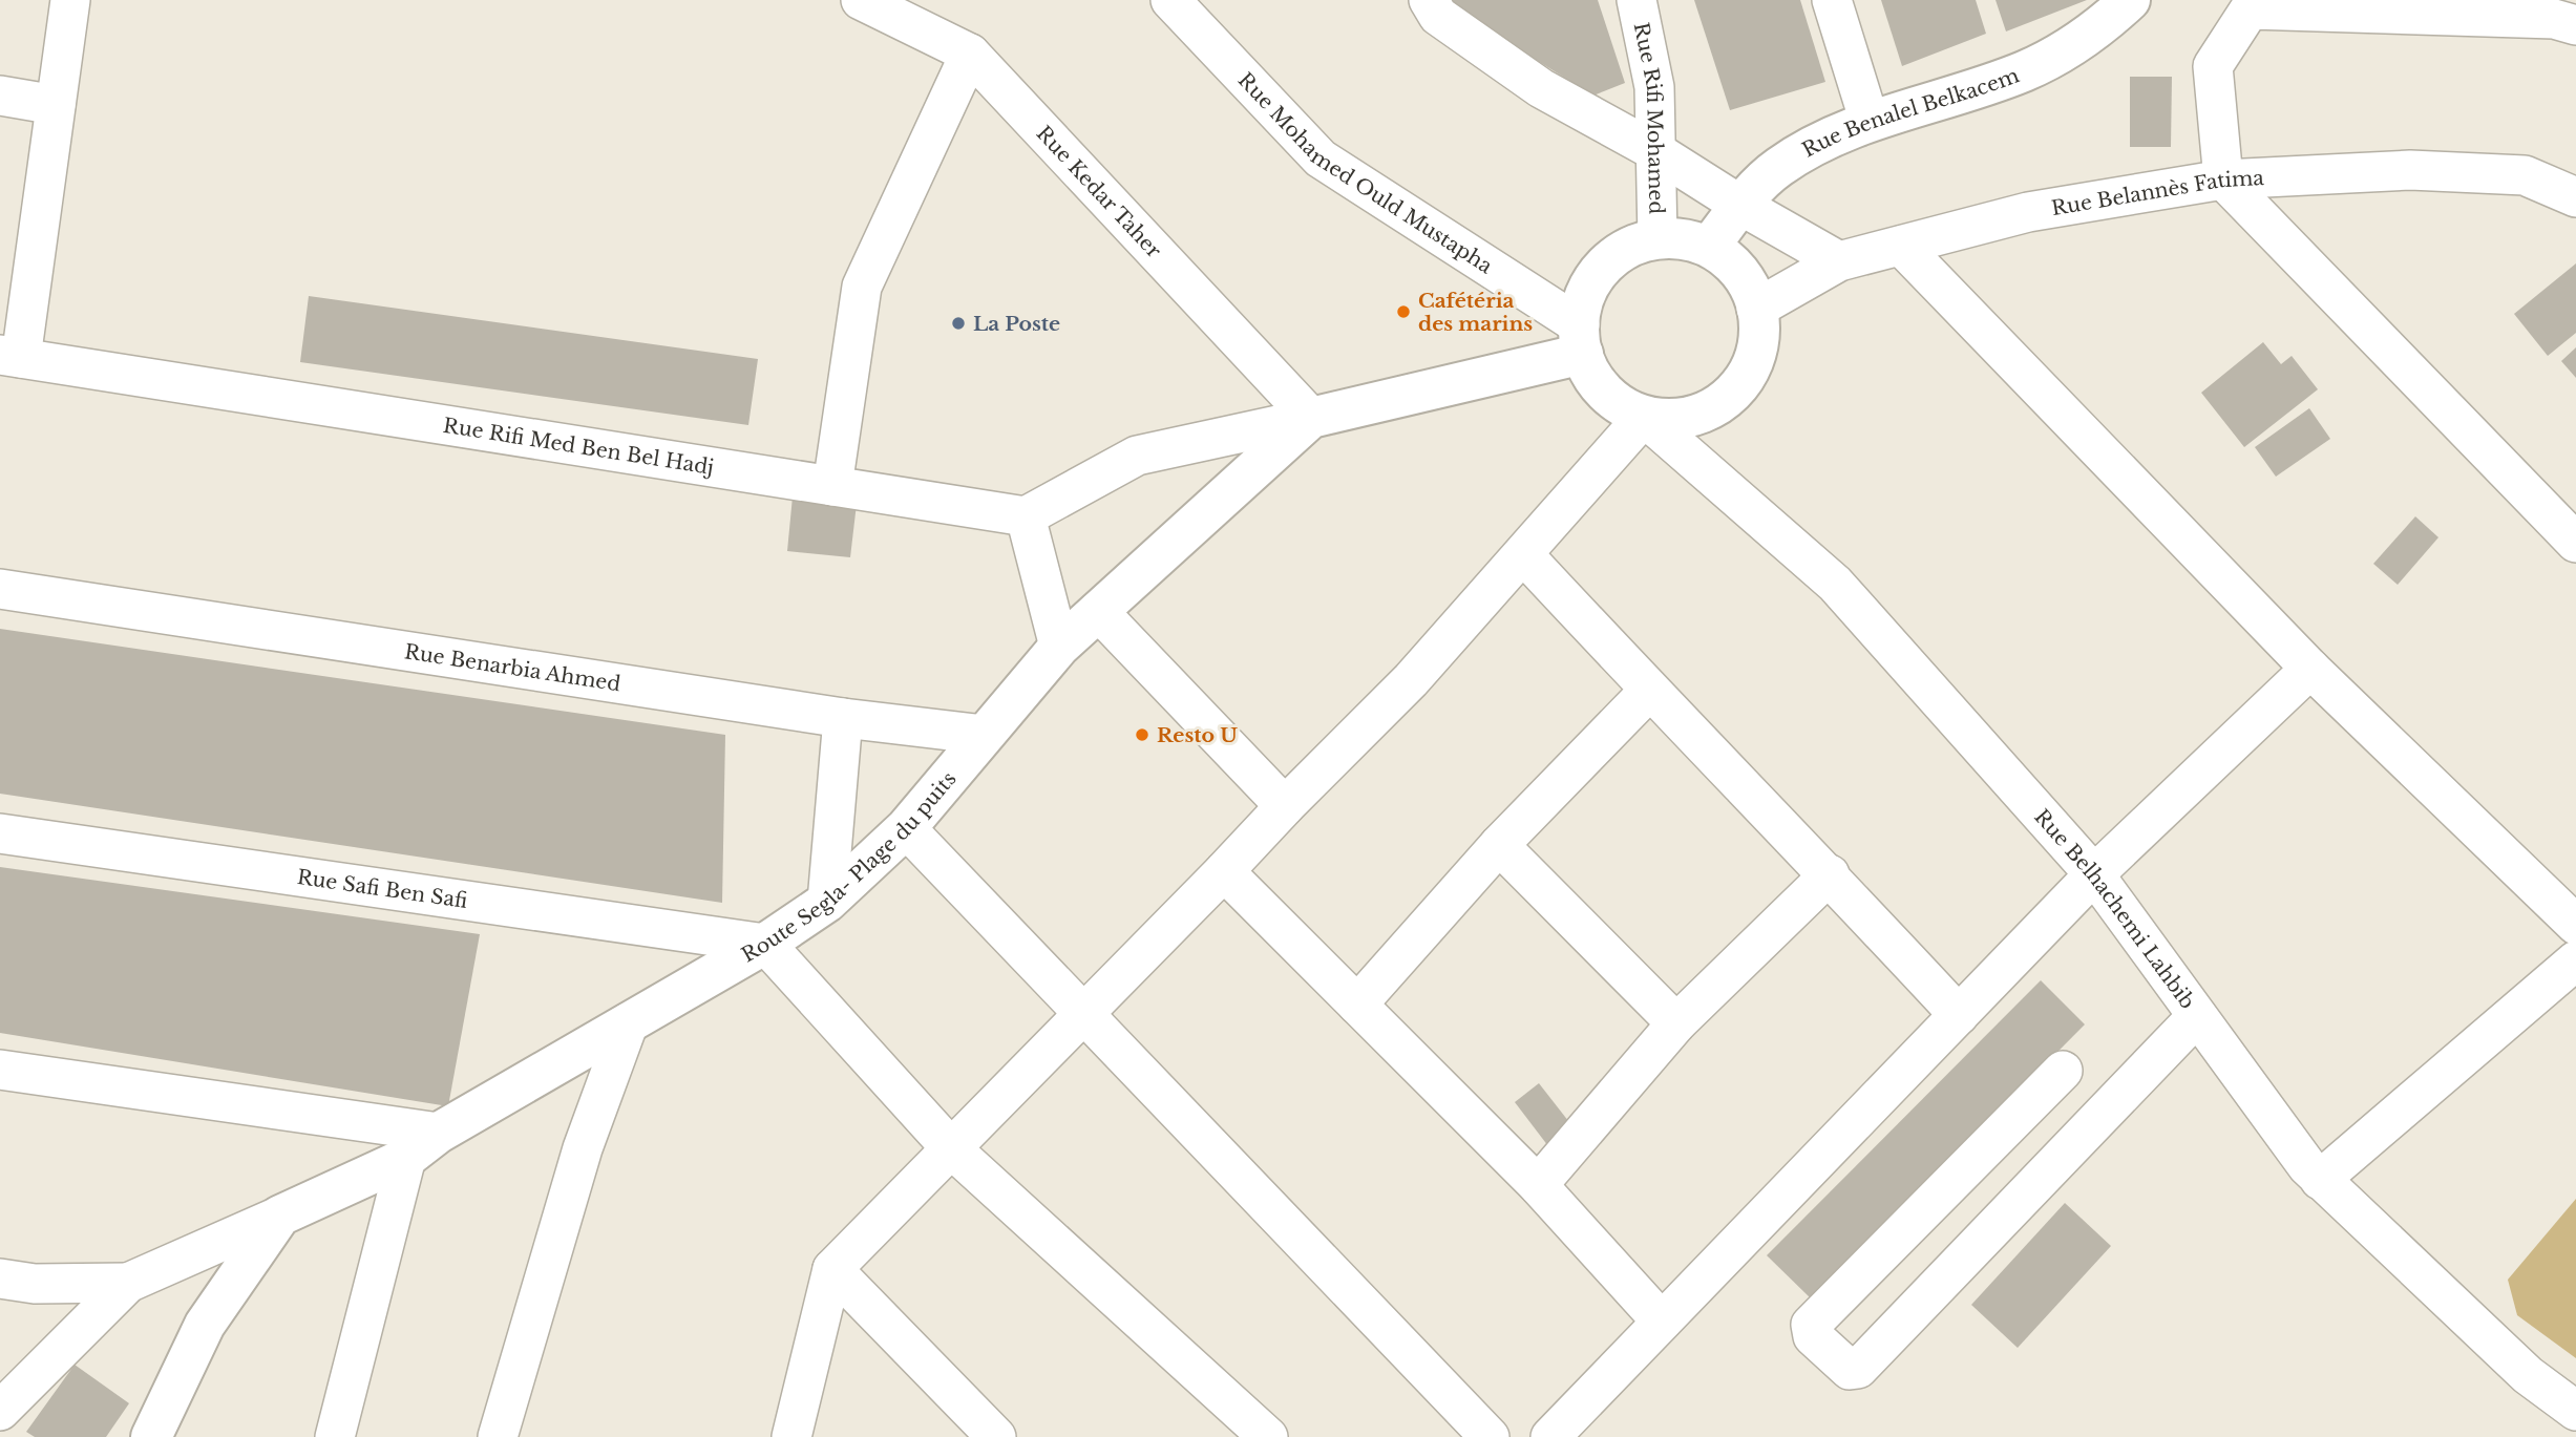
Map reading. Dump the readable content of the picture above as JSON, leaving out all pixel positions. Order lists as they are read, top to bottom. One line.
{"streets":{"street":["Rue Benalel Belkacem","Rue Rifi Mohamed","Rue Mohamed Ould Mustapha","Rue Kedar Taher","Rue Belannès Fatima","Rue Rifi Med Ben Bel Hadj","Rue Benarbia Ahmed","Route Segla- Plage du puits","Rue Safi Ben Safi","Rue Belhachemi Lahbib"]},"crossings":[["Rue Benalel Belkacem","Rue Rifi Mohamed"],["Rue Benalel Belkacem","Rue Mohamed Ould Mustapha"],["Rue Benalel Belkacem","Rue Belannès Fatima"],["Rue Benalel Belkacem","Route Segla- Plage du puits"],["Rue Benalel Belkacem","Rue Belhachemi Lahbib"],["Rue Rifi Mohamed","Rue Mohamed Ould Mustapha"],["Rue Rifi Mohamed","Rue Belannès Fatima"],["Rue Rifi Mohamed","Route Segla- Plage du puits"],["Rue Rifi Mohamed","Rue Belhachemi Lahbib"],["Rue Mohamed Ould Mustapha","Rue Belannès Fatima"],["Rue Mohamed Ould Mustapha","Route Segla- Plage du puits"],["Rue Mohamed Ould Mustapha","Rue Belhachemi Lahbib"],["Rue Kedar Taher","Route Segla- Plage du puits"],["Rue Belannès Fatima","Route Segla- Plage du puits"],["Rue Belannès Fatima","Rue Belhachemi Lahbib"],["Rue Benarbia Ahmed","Route Segla- Plage du puits"],["Route Segla- Plage du puits","Rue Safi Ben Safi"],["Route Segla- Plage du puits","Rue Belhachemi Lahbib"]],"places":["Cafétéria des marins","La Poste","Resto U"]}
